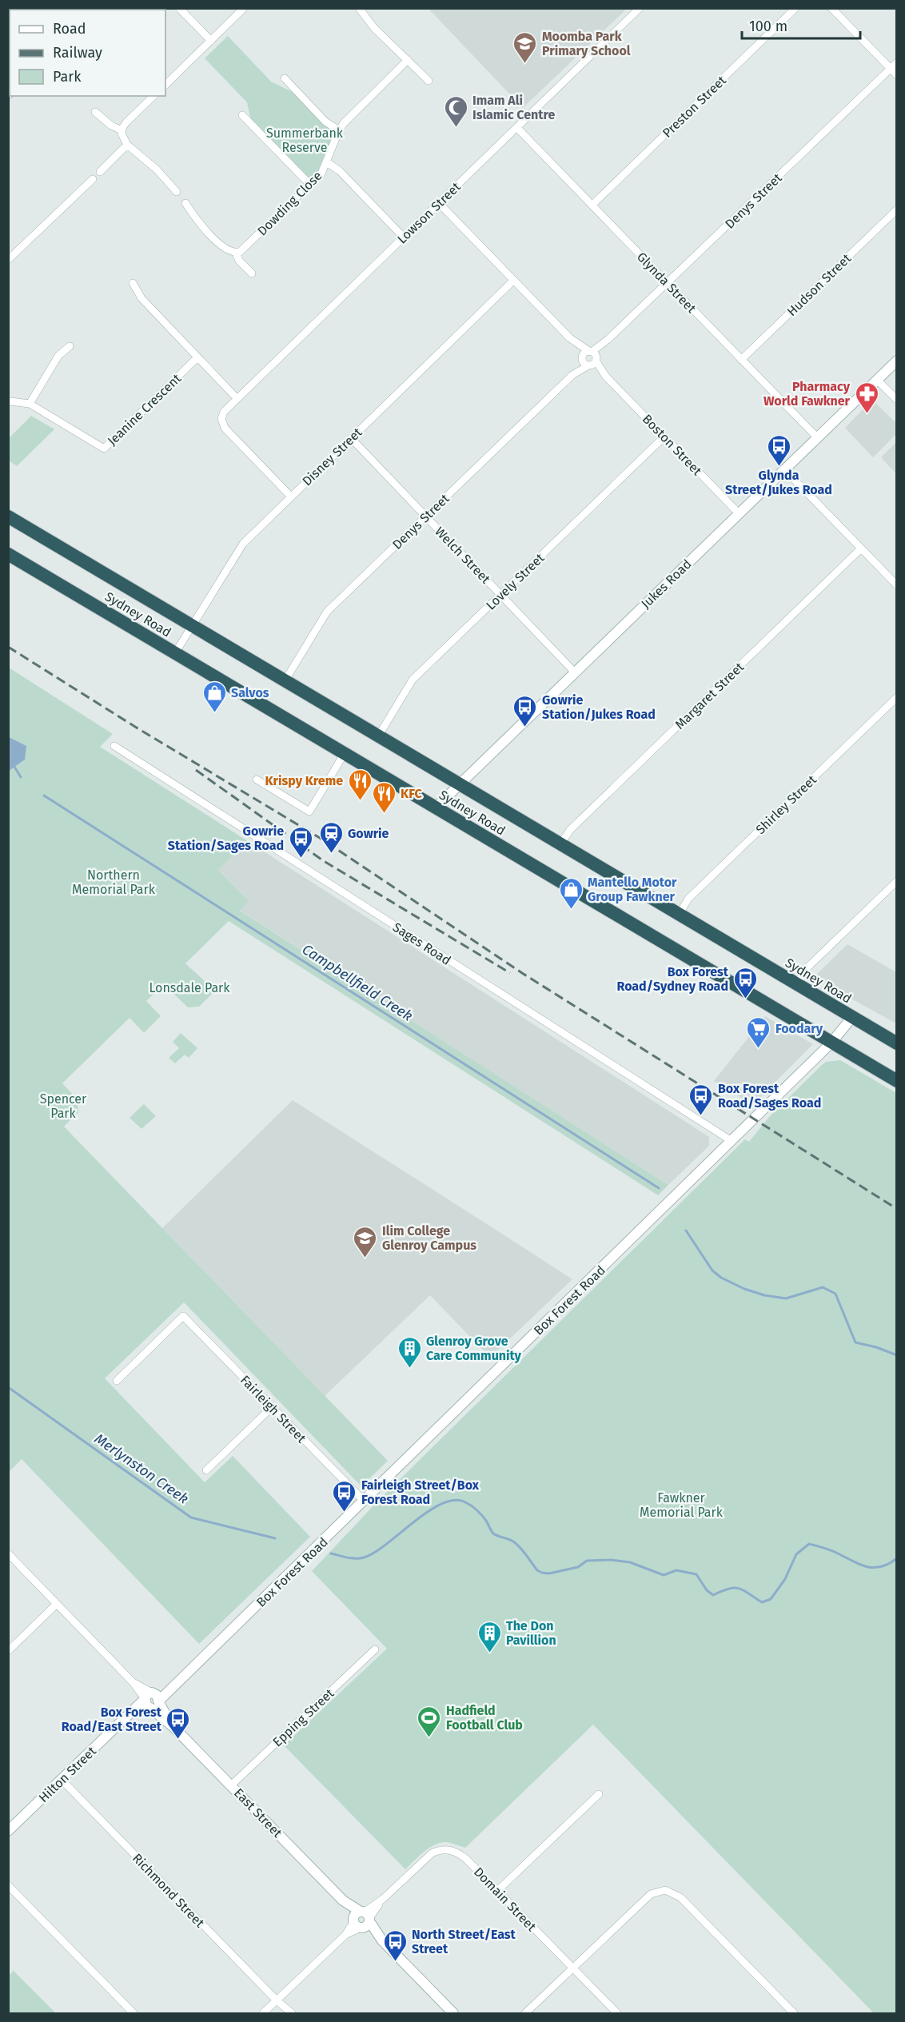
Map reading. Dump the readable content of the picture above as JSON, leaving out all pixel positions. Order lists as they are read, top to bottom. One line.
{"streets":{"highway":["Sydney Road"],"street":["Preston Street","Denys Street","Dowding Close","Lowson Street","Glynda Street","Hudson Street","Jeanine Crescent","Boston Street","Disney Street","Welch Street","Lovely Street","Jukes Road","Margaret Street","Shirley Street","Sages Road","Box Forest Road","Fairleigh Street","Epping Street","Hilton Street","East Street","Richmond Street","Domain Street"]},"crossings":[["Preston Street","Glynda Street"],["Denys Street","Glynda Street"],["Denys Street","Boston Street"],["Denys Street","Welch Street"],["Denys Street","Sydney Road"],["Lowson Street","Glynda Street"],["Lowson Street","Disney Street"],["Glynda Street","Hudson Street"],["Glynda Street","Jukes Road"],["Boston Street","Lovely Street"],["Boston Street","Jukes Road"],["Disney Street","Welch Street"],["Disney Street","Sydney Road"],["Welch Street","Lovely Street"],["Welch Street","Jukes Road"],["Lovely Street","Sydney Road"],["Jukes Road","Sydney Road"],["Sydney Road","Margaret Street"],["Sydney Road","Shirley Street"],["Sydney Road","Box Forest Road"],["Sages Road","Box Forest Road"],["Box Forest Road","Fairleigh Street"],["Box Forest Road","Hilton Street"],["Epping Street","East Street"],["Hilton Street","East Street"],["Hilton Street","Richmond Street"],["East Street","Domain Street"],["Richmond Street","Domain Street"]],"water":["Campbellfield Creek","Merlynston Creek"],"parks":["Summerbank Reserve","Northern Memorial Park","Lonsdale Park","Spencer Park","Fawkner Memorial Park"],"places":{"school or university":["Moomba Park Primary School","Ilim College Glenroy Campus"],"mosque":["Imam Ali Islamic Centre"],"pharmacy":["Pharmacy World Fawkner"],"bus stop":["Glynda Street/Jukes Road","Gowrie Station/Jukes Road","Gowrie Station/Sages Road","Box Forest Road/Sydney Road","Box Forest Road/Sages Road","Fairleigh Street/Box Forest Road","Box Forest Road/East Street","North Street/East Street"],"shop":["Salvos","Mantello Motor Group Fawkner"],"restaurant":["Krispy Kreme","KFC"],"station":["Gowrie"],"supermarket":["Foodary"],"building":["Glenroy Grove Care Community","The Don Pavillion"],"sports":["Hadfield Football Club"]},"legend":["Road","Railway","Park"],"scale_bar":"100 m"}
